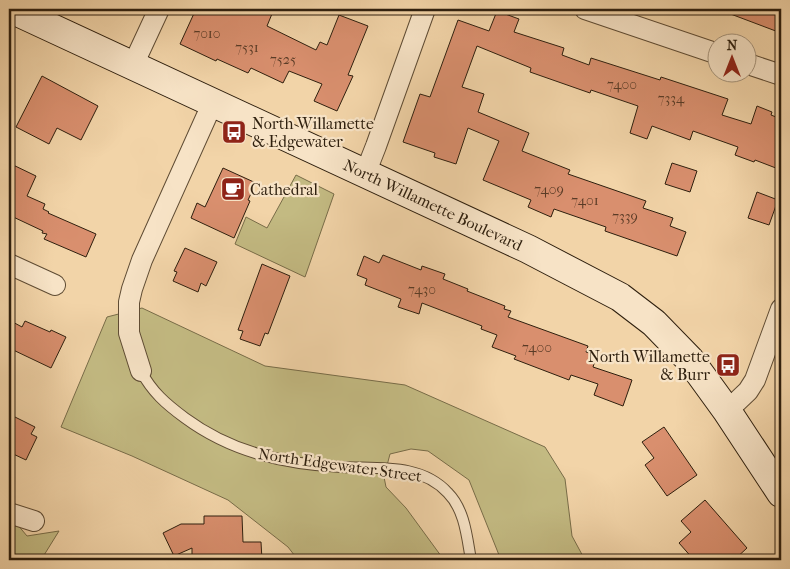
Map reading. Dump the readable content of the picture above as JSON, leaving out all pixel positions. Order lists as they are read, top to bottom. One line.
{"streets":{"main road":["North Willamette Boulevard"],"street":["North Edgewater Street"]},"crossings":[["North Willamette Boulevard","North Edgewater Street"]],"places":{"bus stop":["North Willamette & Edgewater","North Willamette & Burr"],"cafe":["Cathedral"]},"house_numbers":["7010","7531","7525","7400","7334","7409","7401","7339","7430","7400"],"north":"top"}
